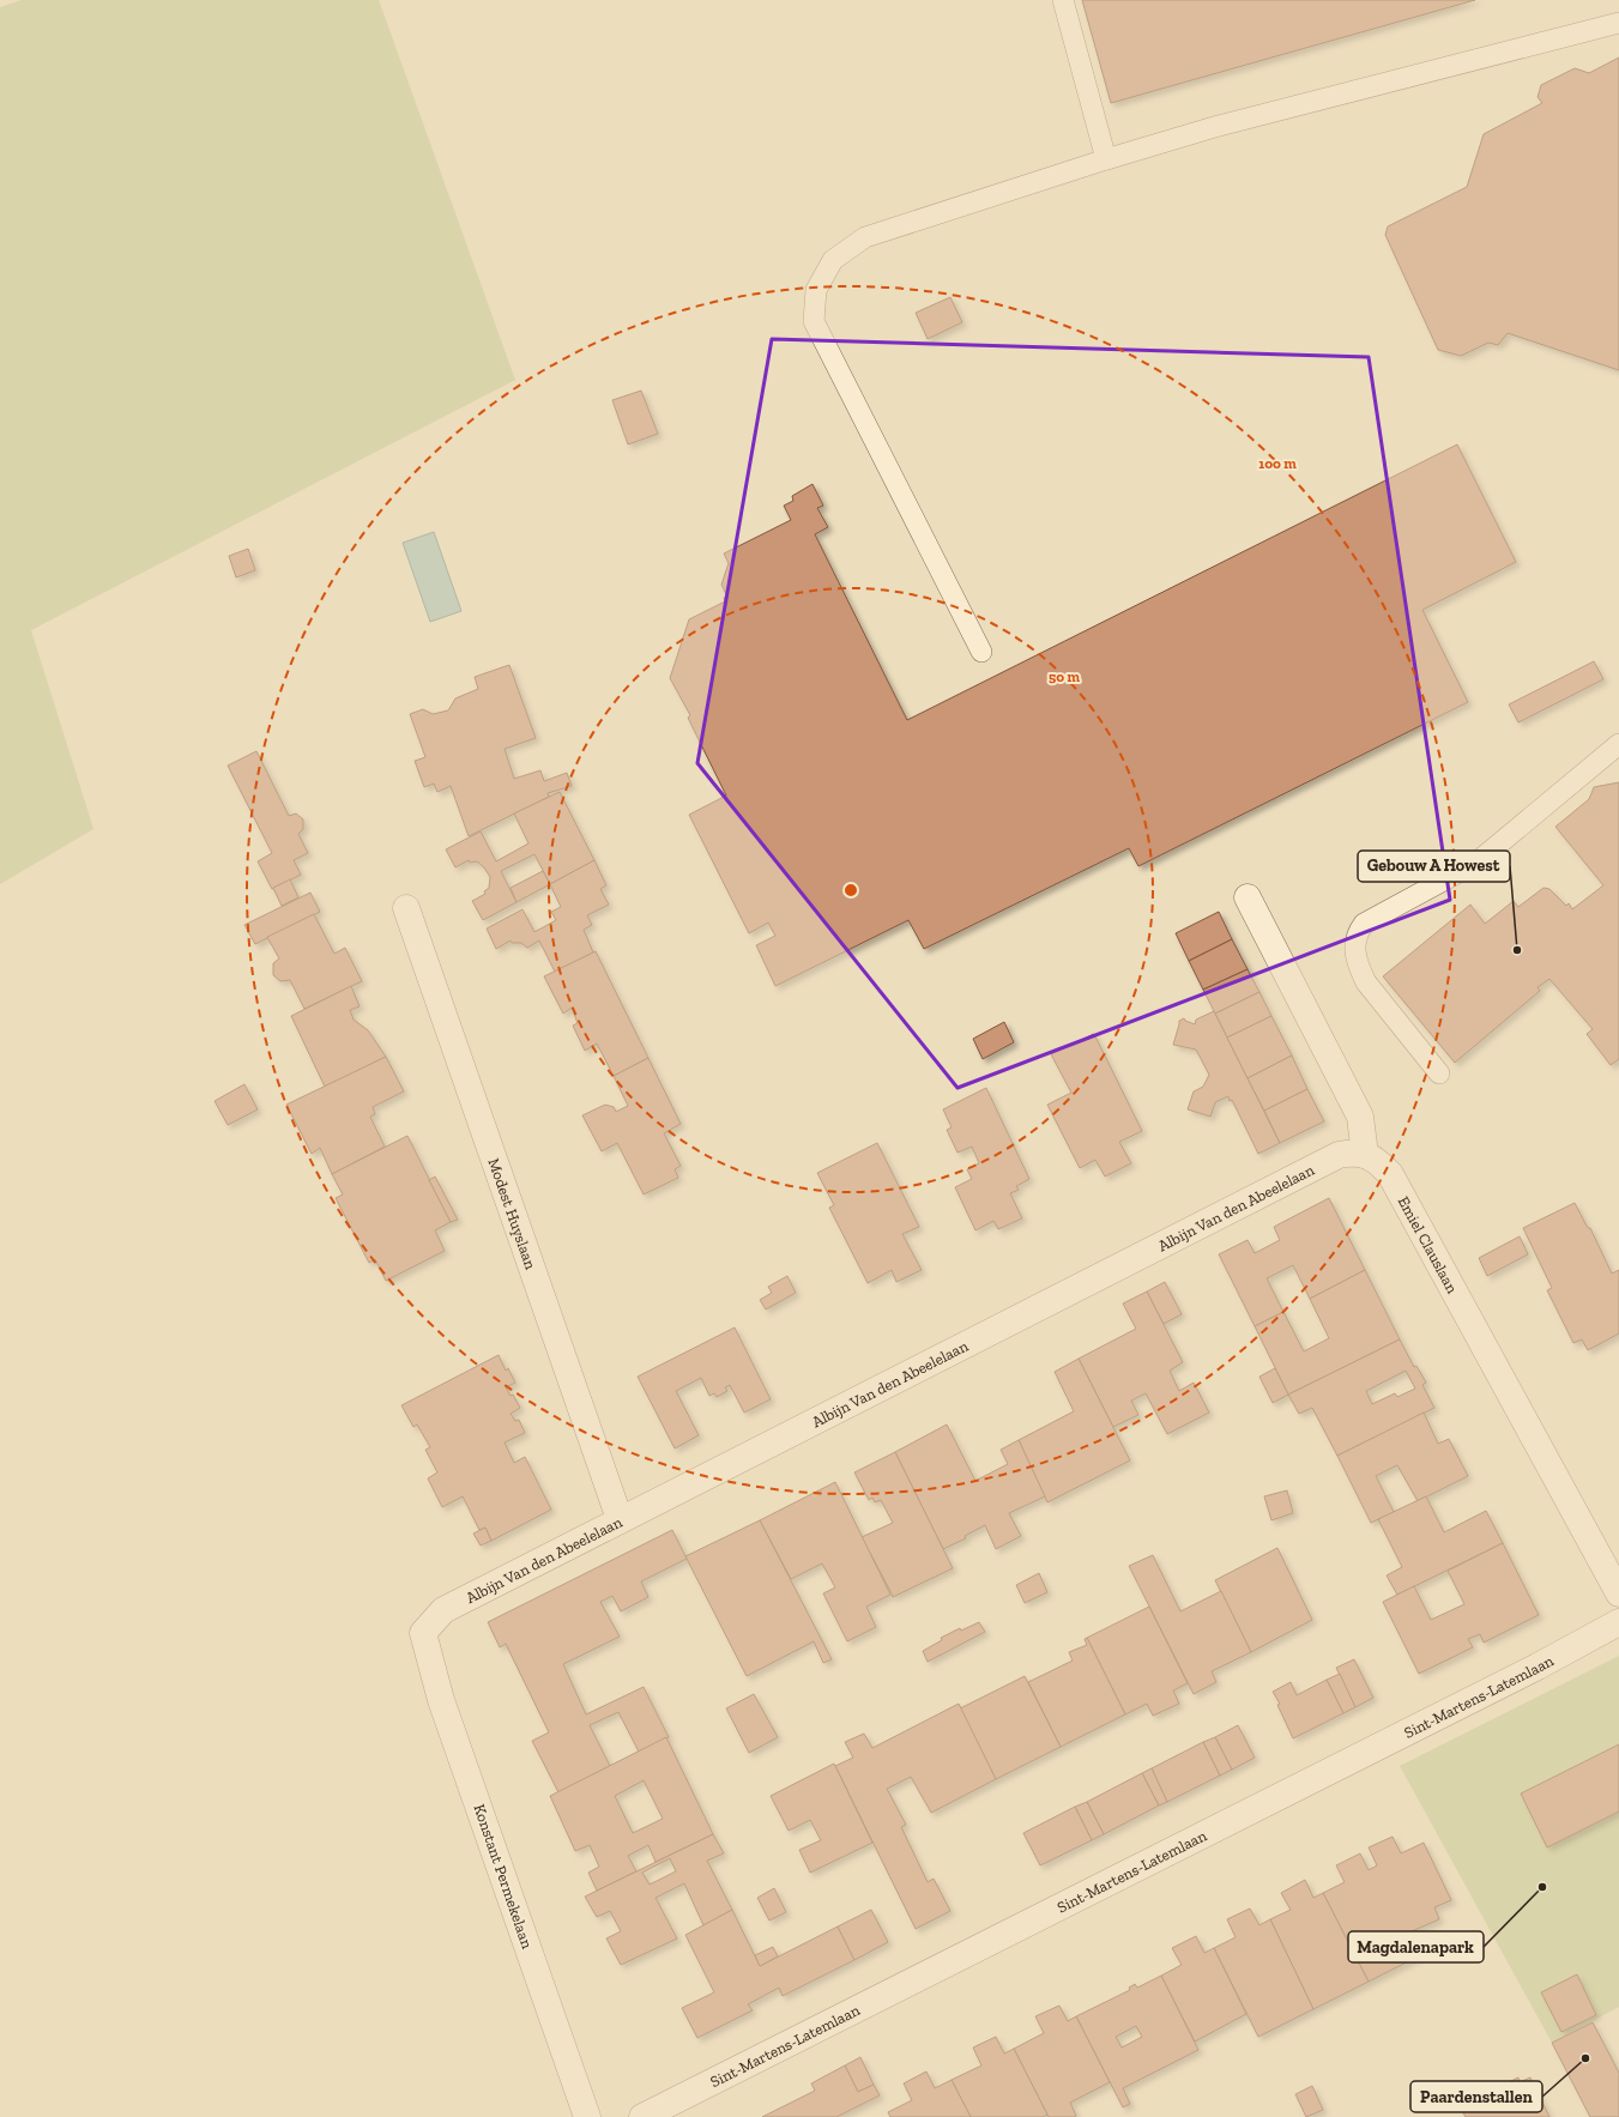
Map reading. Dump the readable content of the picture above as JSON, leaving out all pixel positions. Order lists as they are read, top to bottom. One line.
{"streets":{"street":["Albijn Van den Abeelelaan","Modest Huyslaan","Emiel Clauslaan","Sint-Martens-Latemlaan","Konstant Permekelaan"]},"crossings":[["Albijn Van den Abeelelaan","Modest Huyslaan"],["Albijn Van den Abeelelaan","Emiel Clauslaan"],["Albijn Van den Abeelelaan","Konstant Permekelaan"]],"places":["Gebouw A Howest","Magdalenapark","Paardenstallen"],"rings":["100 m","50 m"]}
